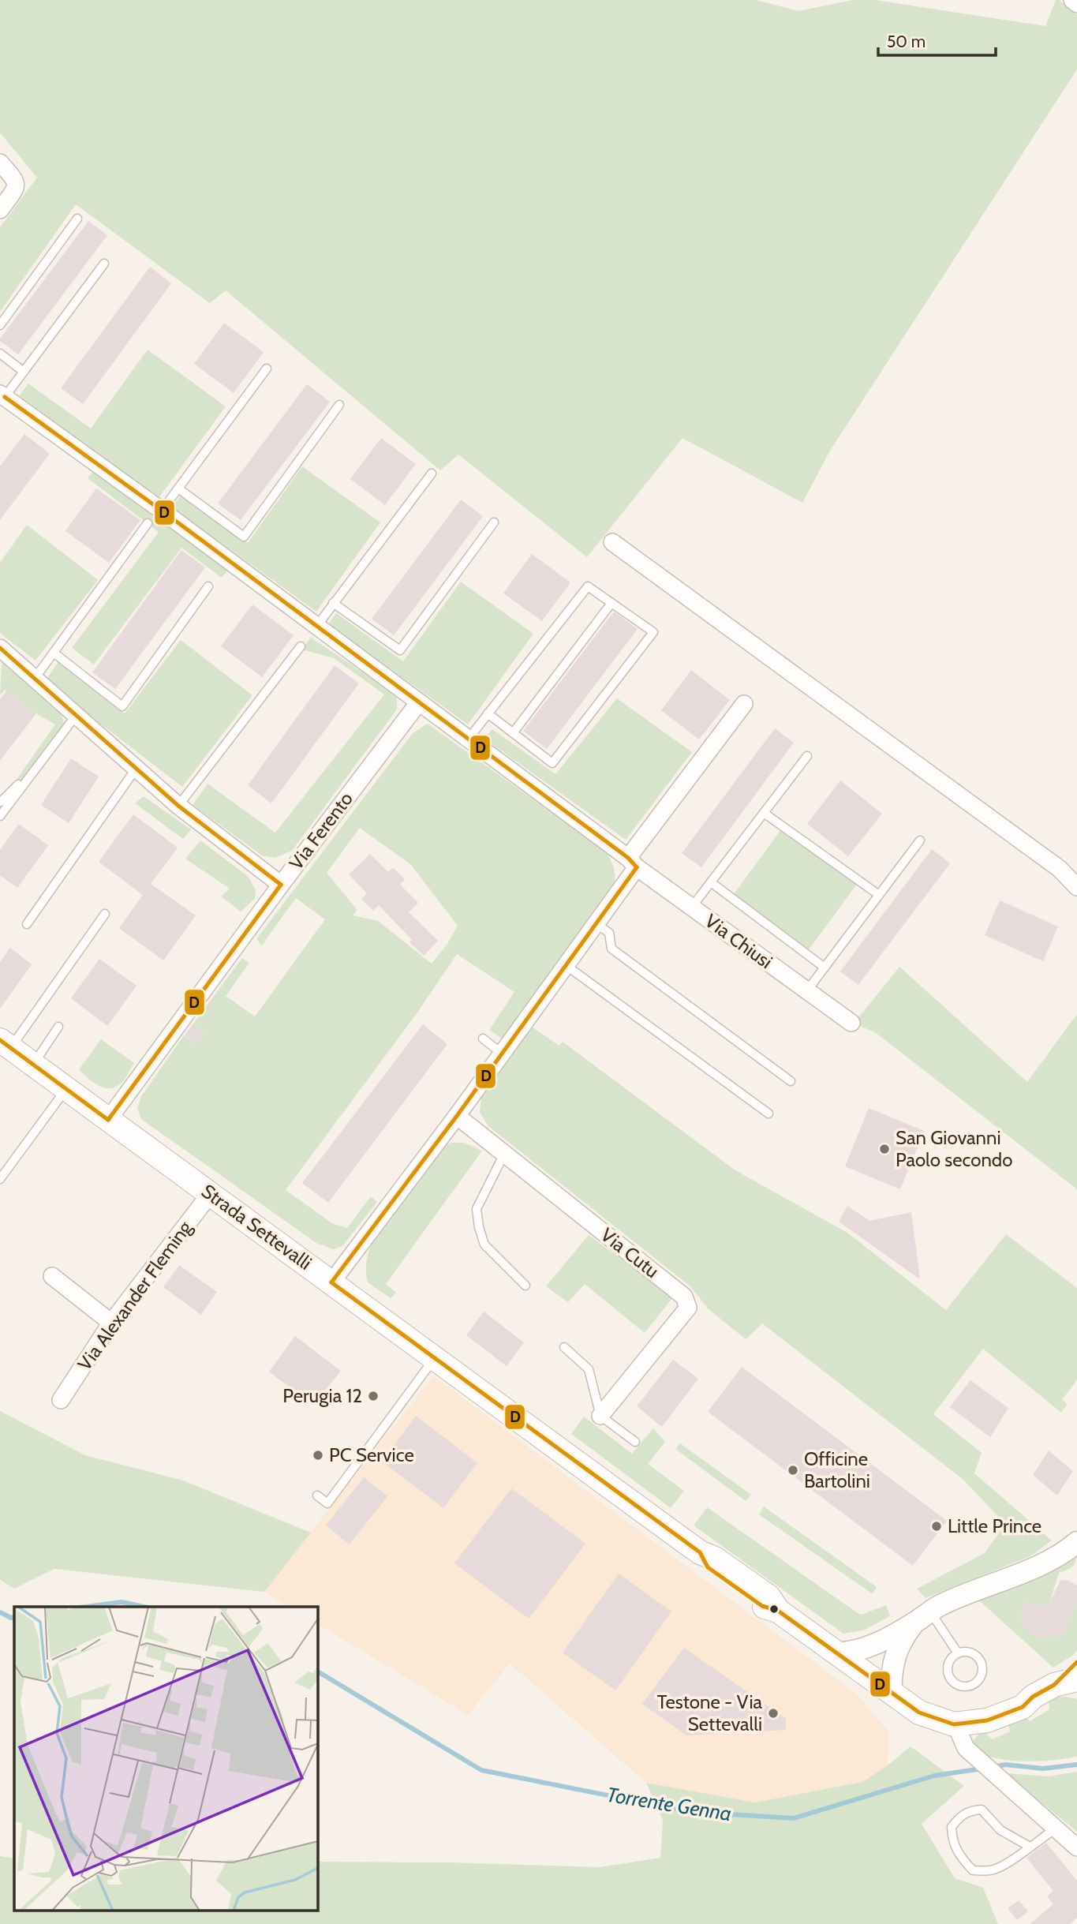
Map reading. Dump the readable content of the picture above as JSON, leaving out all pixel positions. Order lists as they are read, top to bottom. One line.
{"streets":{"main road":["Strada Settevalli"],"street":["Via Ferento","Via Chiusi","Via Cutu","Via Alexander Fleming"]},"crossings":[["Via Ferento","Via Chiusi"],["Via Ferento","Strada Settevalli"],["Strada Settevalli","Via Alexander Fleming"]],"water":["Torrente Genna"],"places":["San Giovanni Paolo secondo","Perugia 12","PC Service","Officine Bartolini","Little Prince","Testone - Via Settevalli"],"lines":["transit line D"],"scale_bar":"50 m"}
